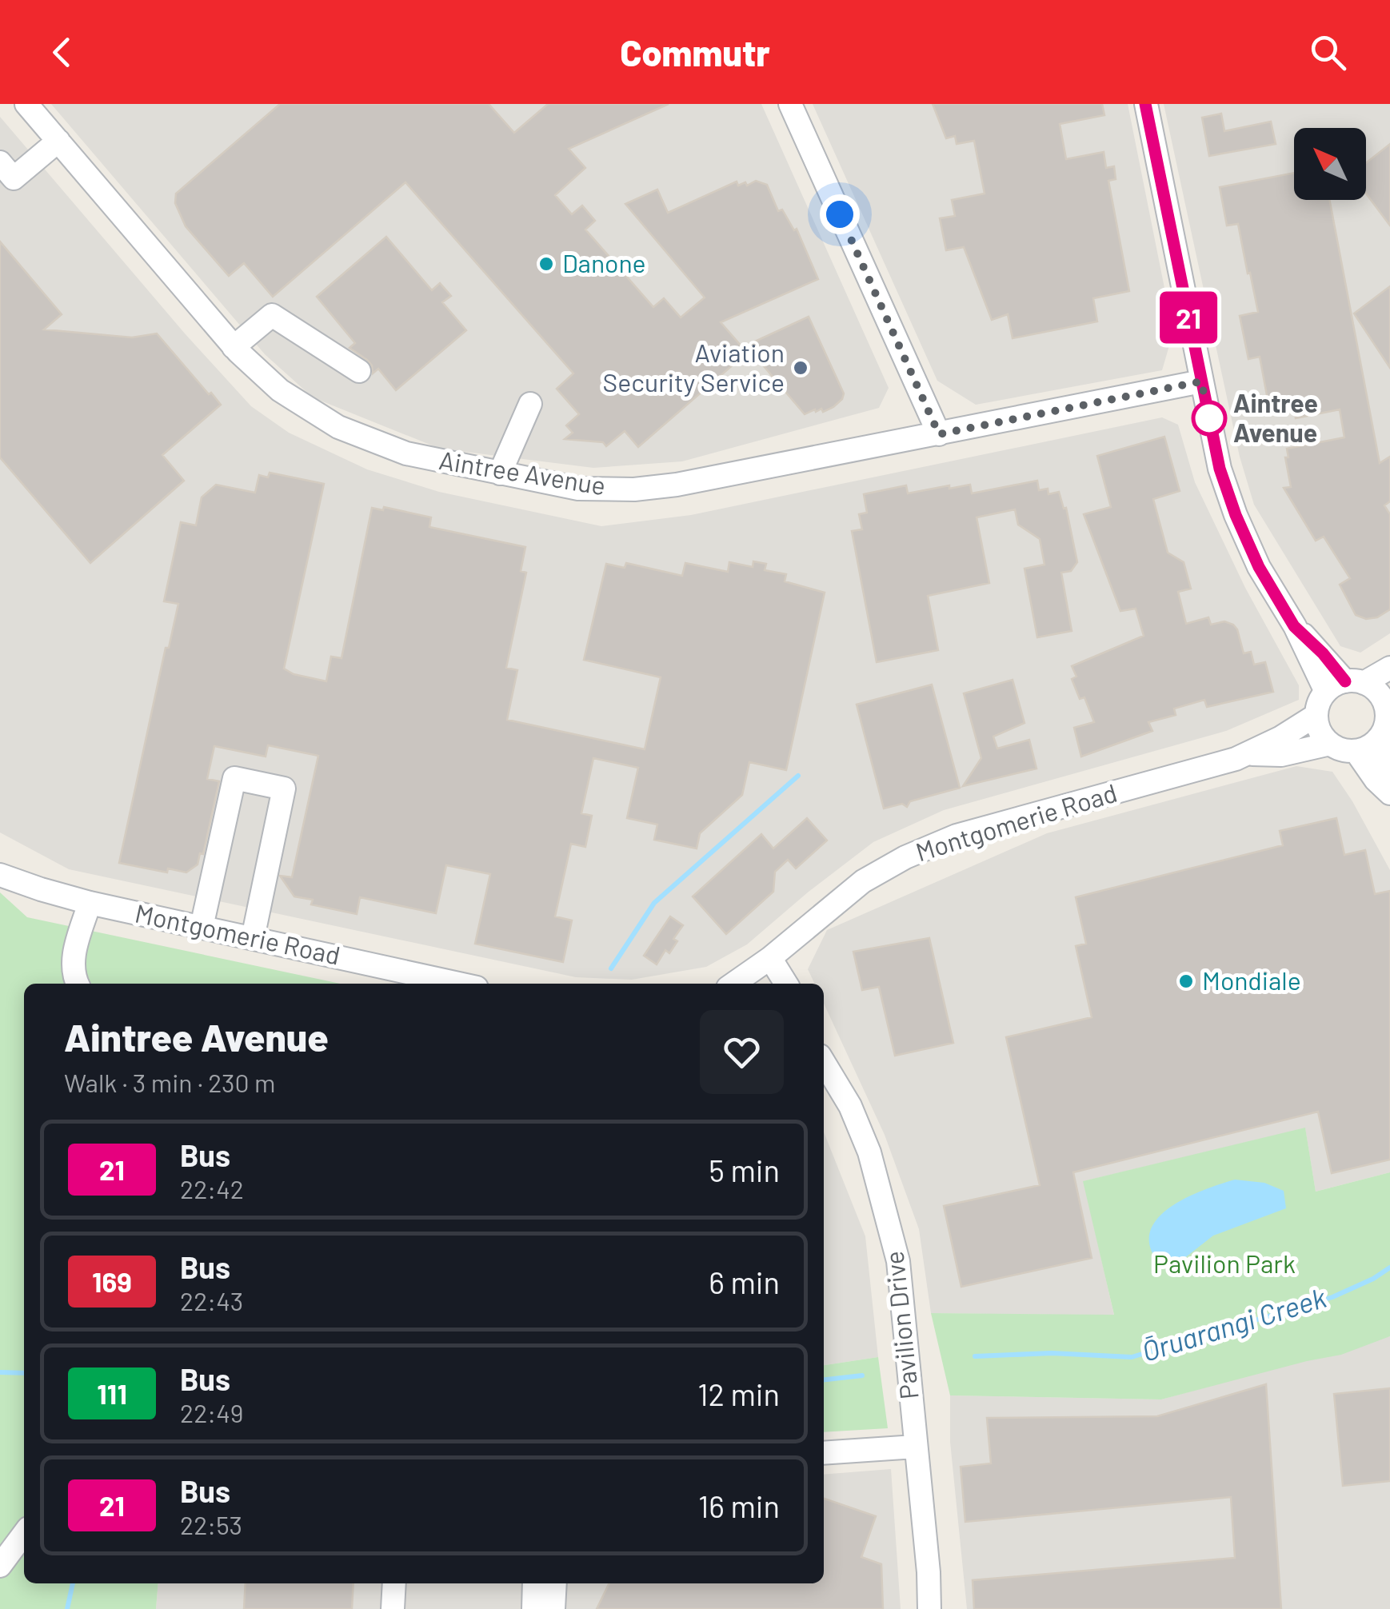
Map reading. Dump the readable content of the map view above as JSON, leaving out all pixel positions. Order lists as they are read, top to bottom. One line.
{"streets":{"street":["Aintree Avenue","Montgomerie Road","Pavilion Drive"]},"water":["Ōruarangi Creek"],"parks":["Pavilion Park"],"places":["Danone","Aviation Security Service","Aintree Avenue","Mondiale"],"lines":["bus line 21"],"north":"top left","page":{"header":"Commutr","on_map":"21","heading":["Aintree Avenue","Walk · 3 min · 230 m"],"list":[{"mark":"21","name":"Bus","note":"22:42","value":"5 min"},{"mark":"169","name":"Bus","note":"22:43","value":"6 min"},{"mark":"111","name":"Bus","note":"22:49","value":"12 min"},{"mark":"21","name":"Bus","note":"22:53","value":"16 min"}]}}
